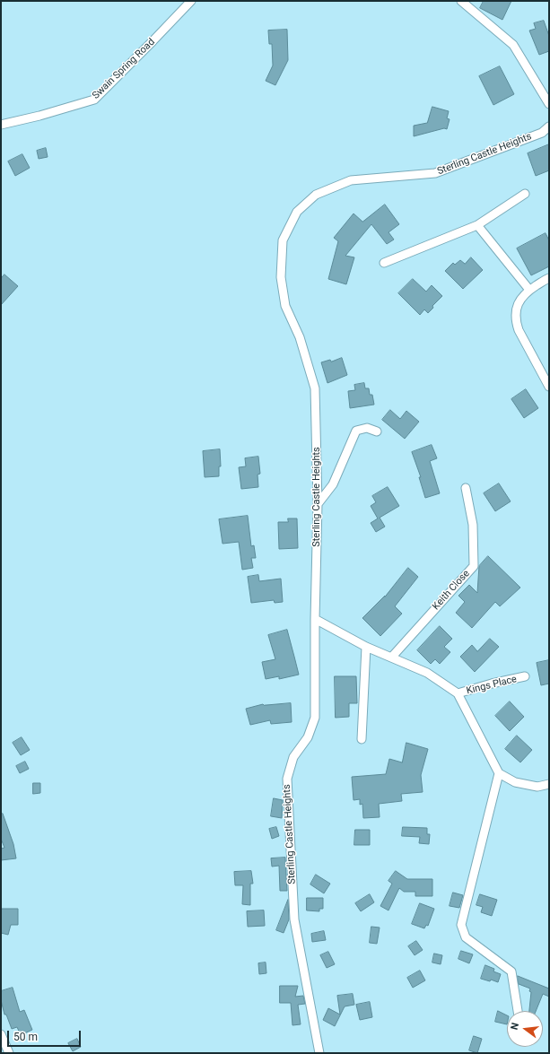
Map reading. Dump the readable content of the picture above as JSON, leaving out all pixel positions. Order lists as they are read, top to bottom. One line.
{"streets":{"street":["Swain Spring Road","Sterling Castle Heights","Keith Close","Kings Place"]},"scale_bar":"50 m","north":"left"}
